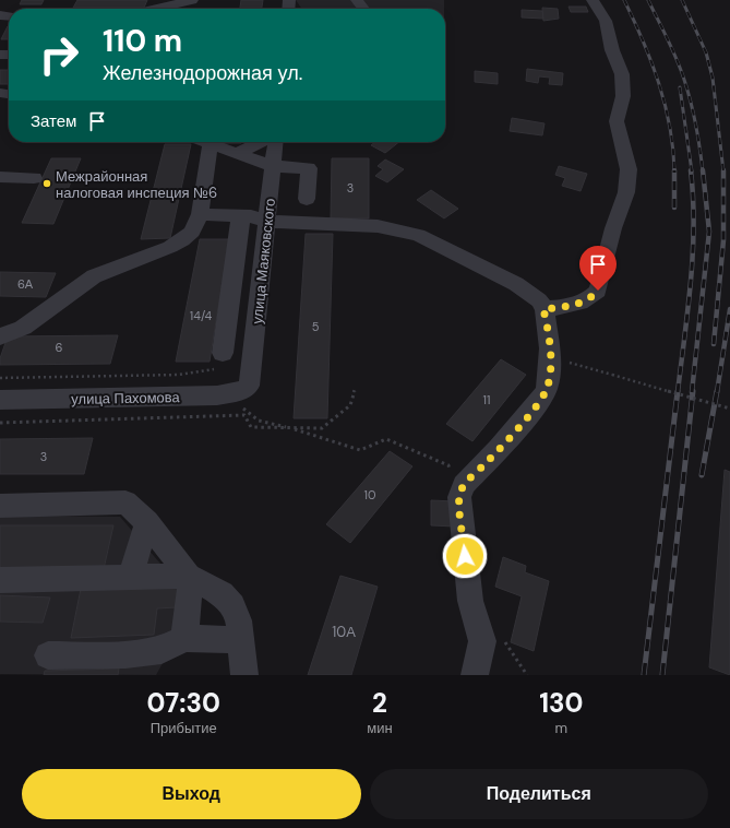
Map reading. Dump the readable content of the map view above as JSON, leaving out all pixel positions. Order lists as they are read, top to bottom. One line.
{"streets":{"street":["улица Маяковского","улица Пахомова"]},"crossings":[["улица Маяковского","улица Пахомова"]],"places":["Межрайонная налоговая инспеция №6"],"house_numbers":["3","6А","14/4","5","6","11","3","10","10А"],"page":{"turn":["110 m","Железнодорожная ул."],"then":"Затем","eta":["07:30","Прибытие","2","мин","130","m"],"buttons":["Выход","Поделиться"]}}
